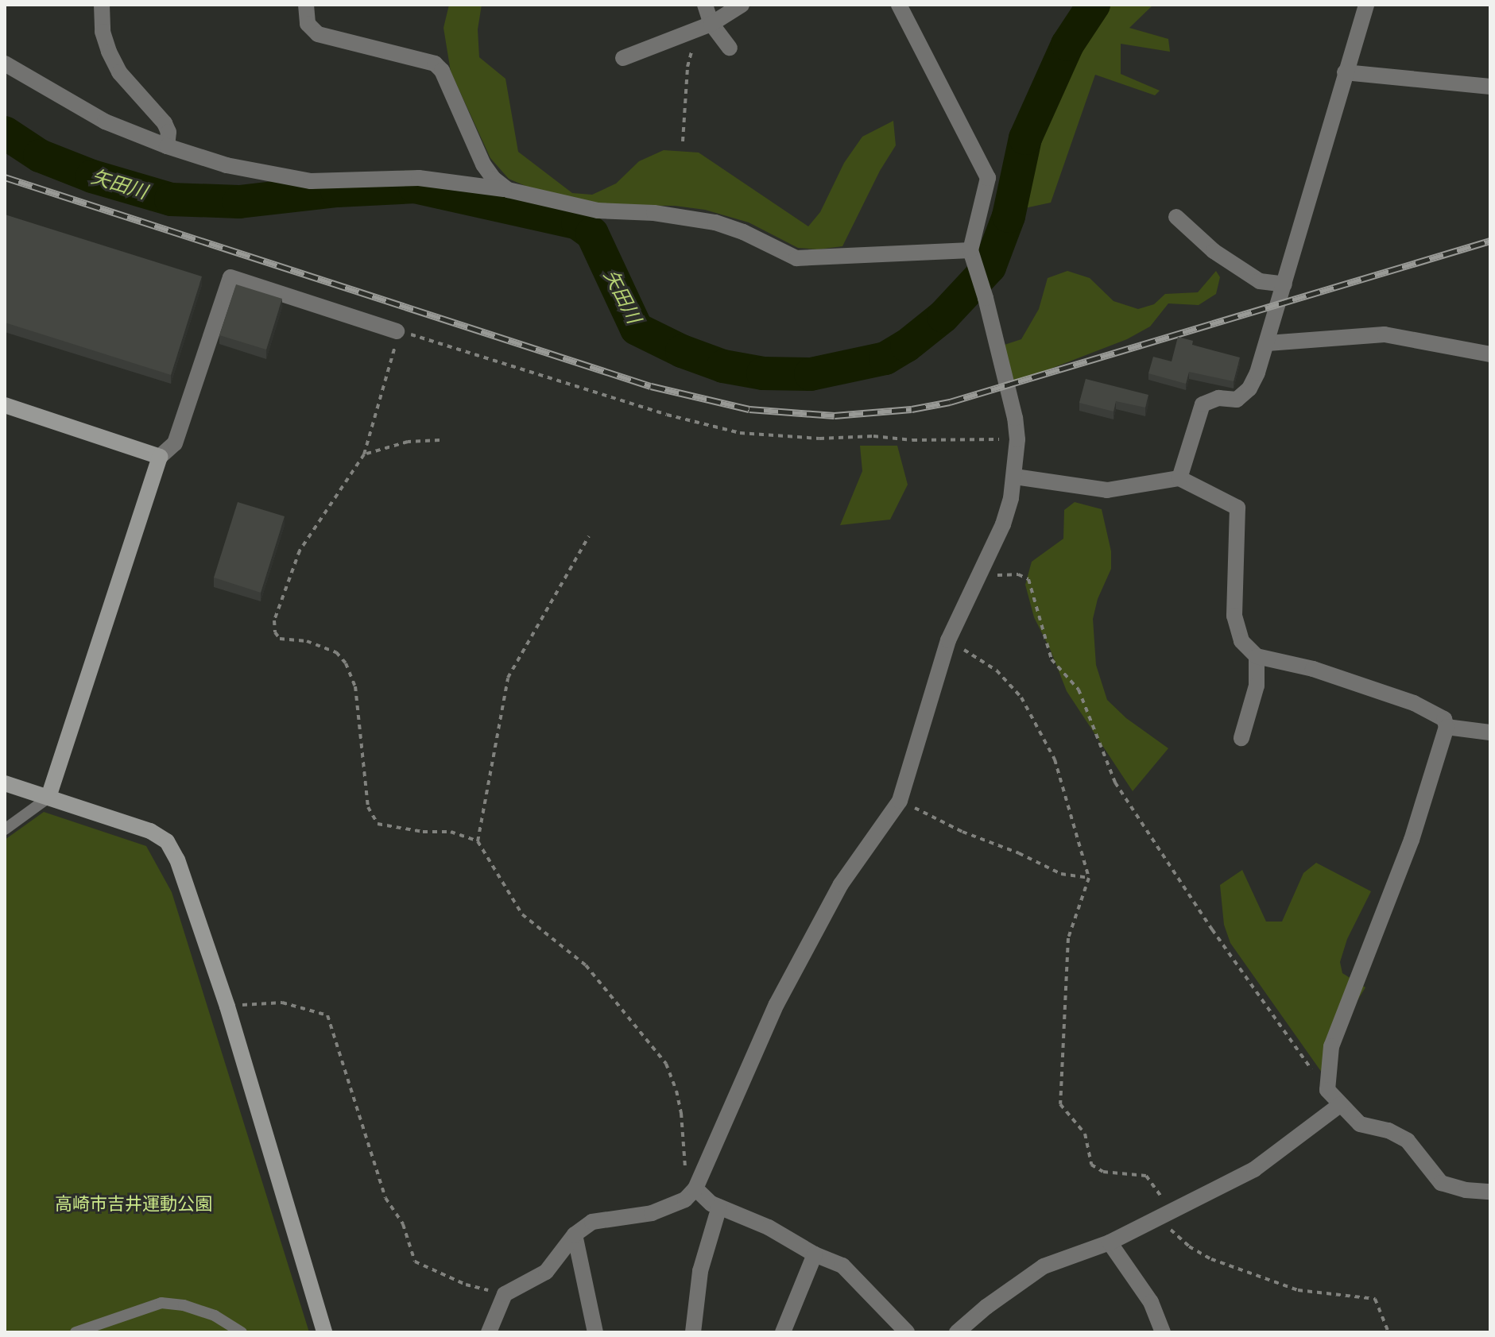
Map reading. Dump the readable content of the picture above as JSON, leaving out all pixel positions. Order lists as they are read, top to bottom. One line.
{"water":["矢田川"],"parks":["高崎市吉井運動公園"]}
